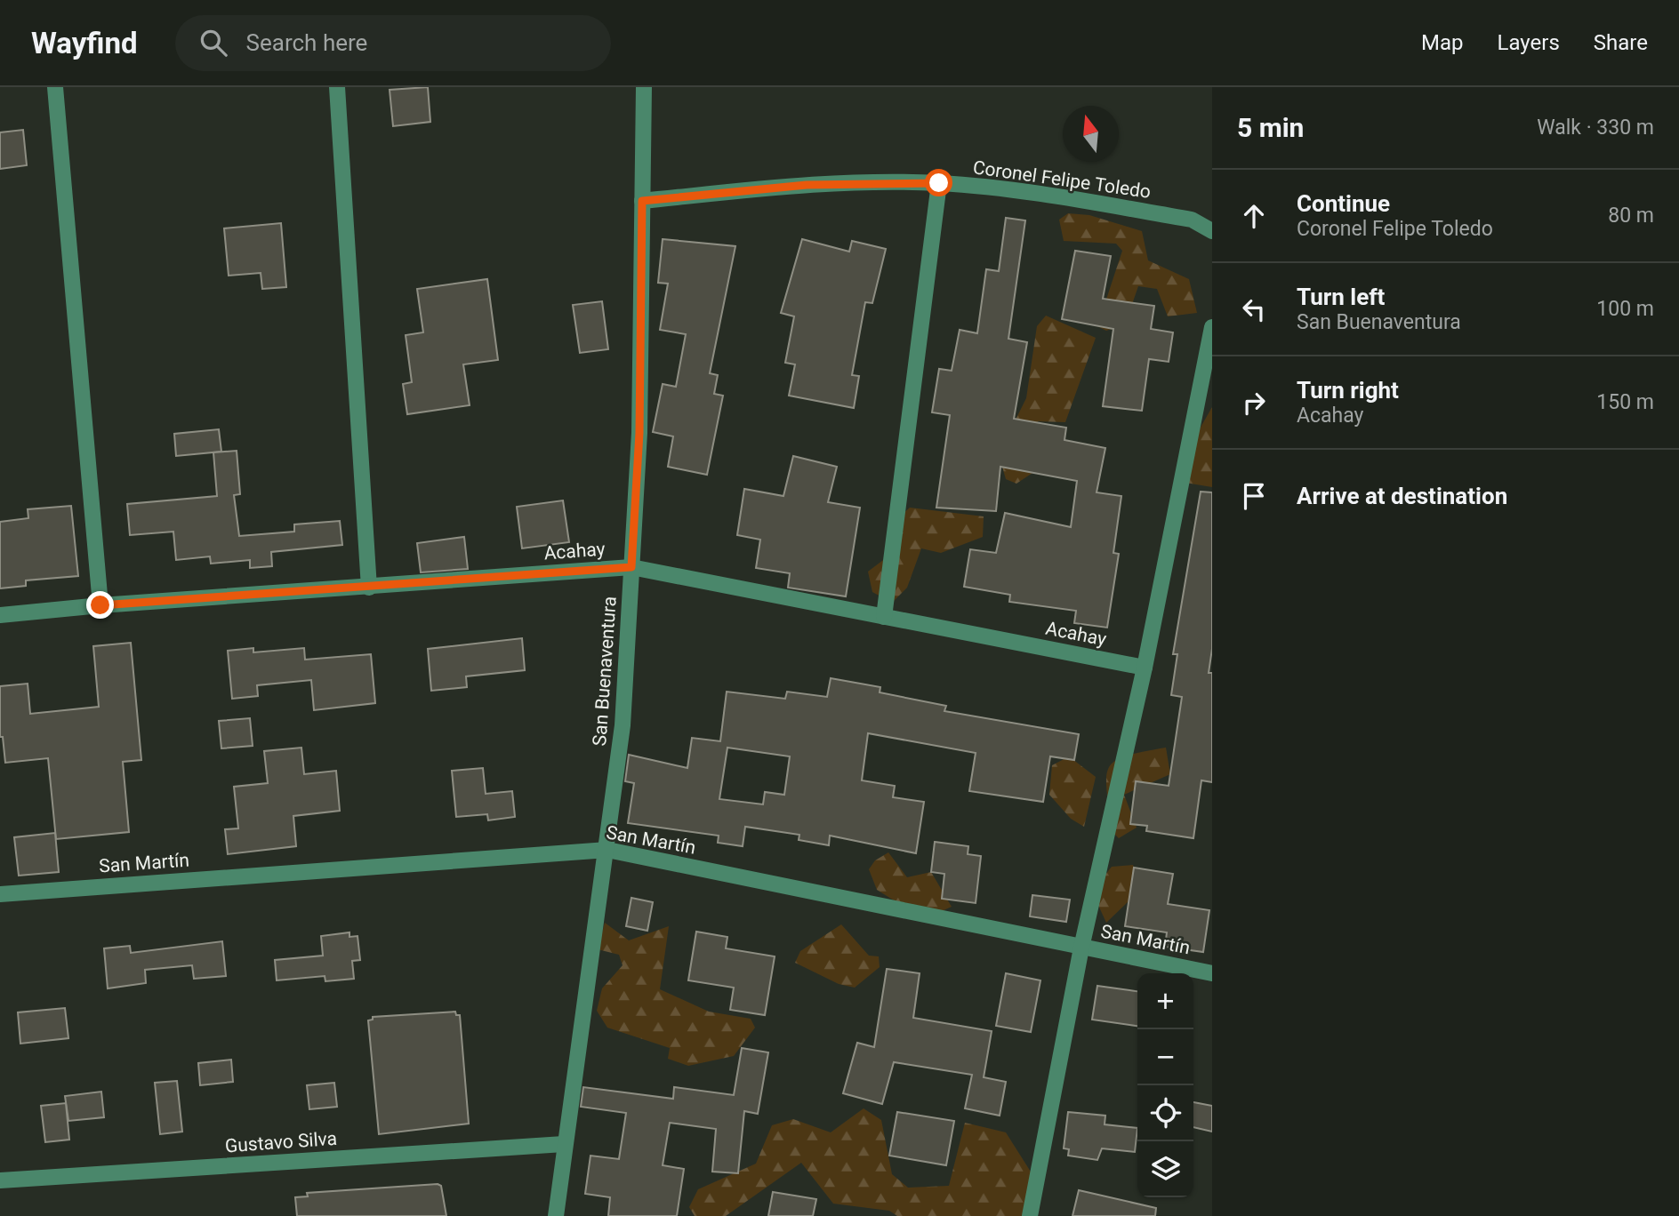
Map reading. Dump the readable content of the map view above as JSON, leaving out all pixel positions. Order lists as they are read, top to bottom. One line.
{"streets":{"street":["Coronel Felipe Toledo","Acahay","San Buenaventura","San Martín","Gustavo Silva"]},"crossings":[["Coronel Felipe Toledo","San Buenaventura"],["Acahay","San Buenaventura"],["San Buenaventura","San Martín"],["San Buenaventura","Gustavo Silva"]],"north":"top","page":{"header":"Wayfind","search":"Search here","nav":["Map","Layers","Share"],"heading":["5 min","Walk · 330 m"],"list":[["Continue","Coronel Felipe Toledo","80 m"],["Turn left","San Buenaventura","100 m"],["Turn right","Acahay","150 m"],"Arrive at destination"],"map_buttons":["+","−"]}}
